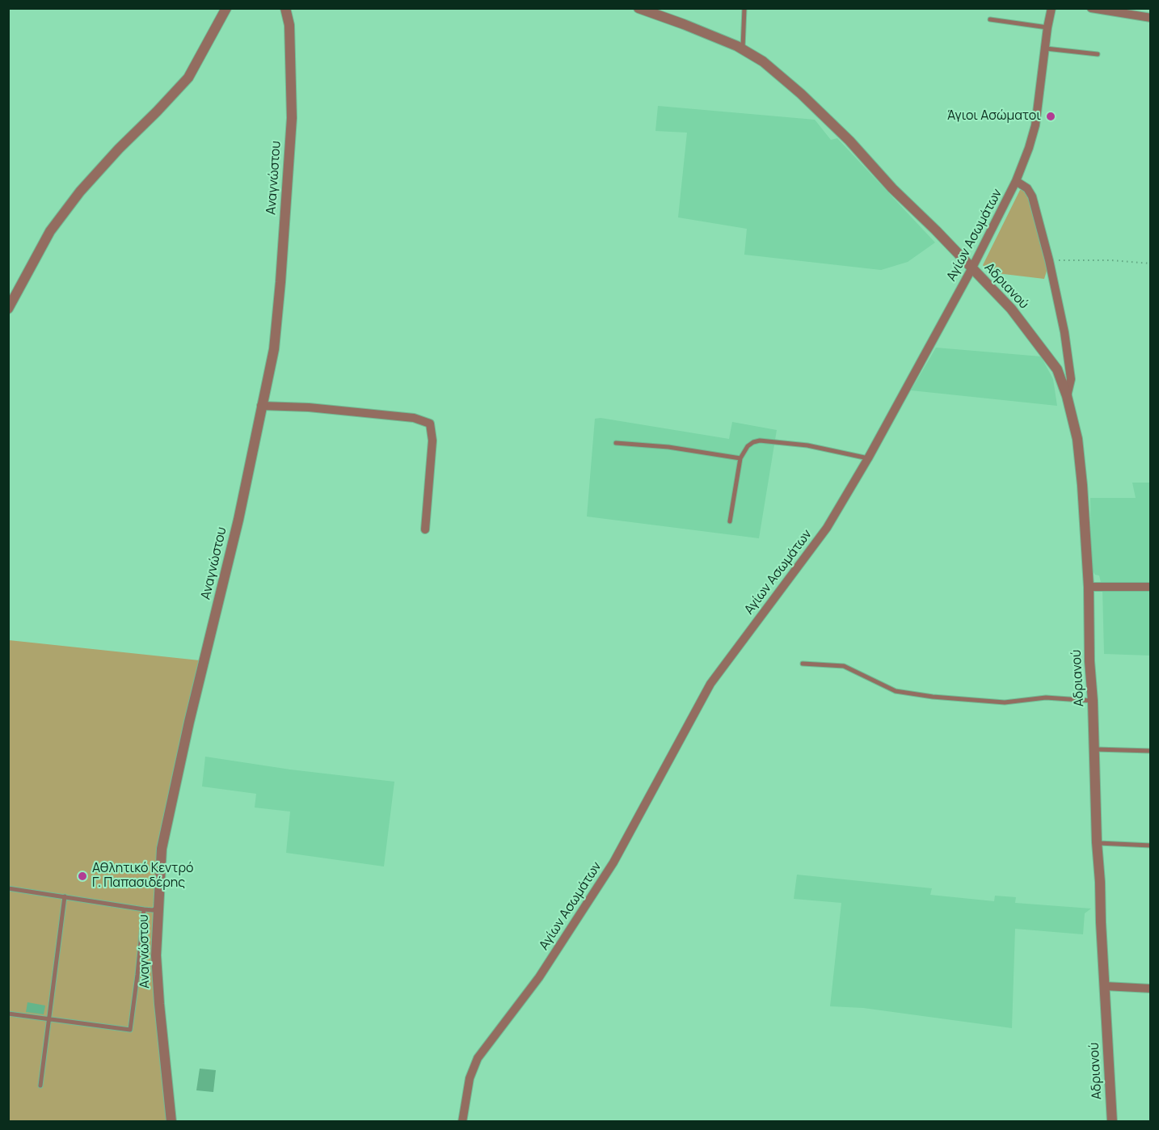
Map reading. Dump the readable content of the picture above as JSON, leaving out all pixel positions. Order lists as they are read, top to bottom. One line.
{"streets":{"street":["Αναγνώστου","Αγίων Ασωμάτων","Αδριανού"]},"crossings":[["Αγίων Ασωμάτων","Αδριανού"]],"places":["Άγιοι Ασώματοι","Αθλητικό Κεντρό Γ. Παπασιδέρης"]}
